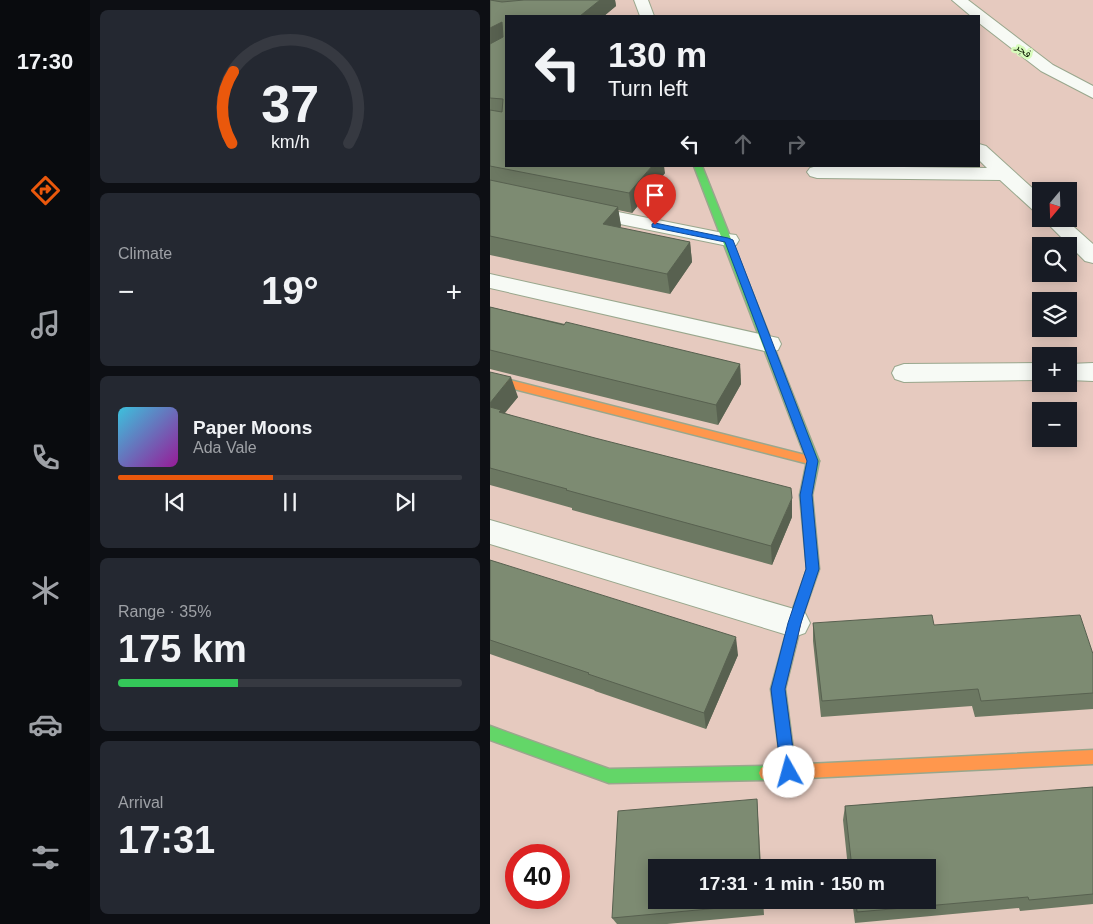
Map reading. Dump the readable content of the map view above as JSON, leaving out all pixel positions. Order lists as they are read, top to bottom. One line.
{"streets":{"street":["فجر"]},"north":"bottom","page":{"tabs":"17:30","turn":["130 m","Turn left"],"map_buttons":["+","−"],"tile":["Climate",["Range · 35%","175 km"],["Arrival","17:31"]],"heat":["−","19°","+"],"song":["Paper Moons","Ada Vale"],"limit":"40","trip":"17:31 · 1 min · 150 m","gauge":["37","km/h"]}}
